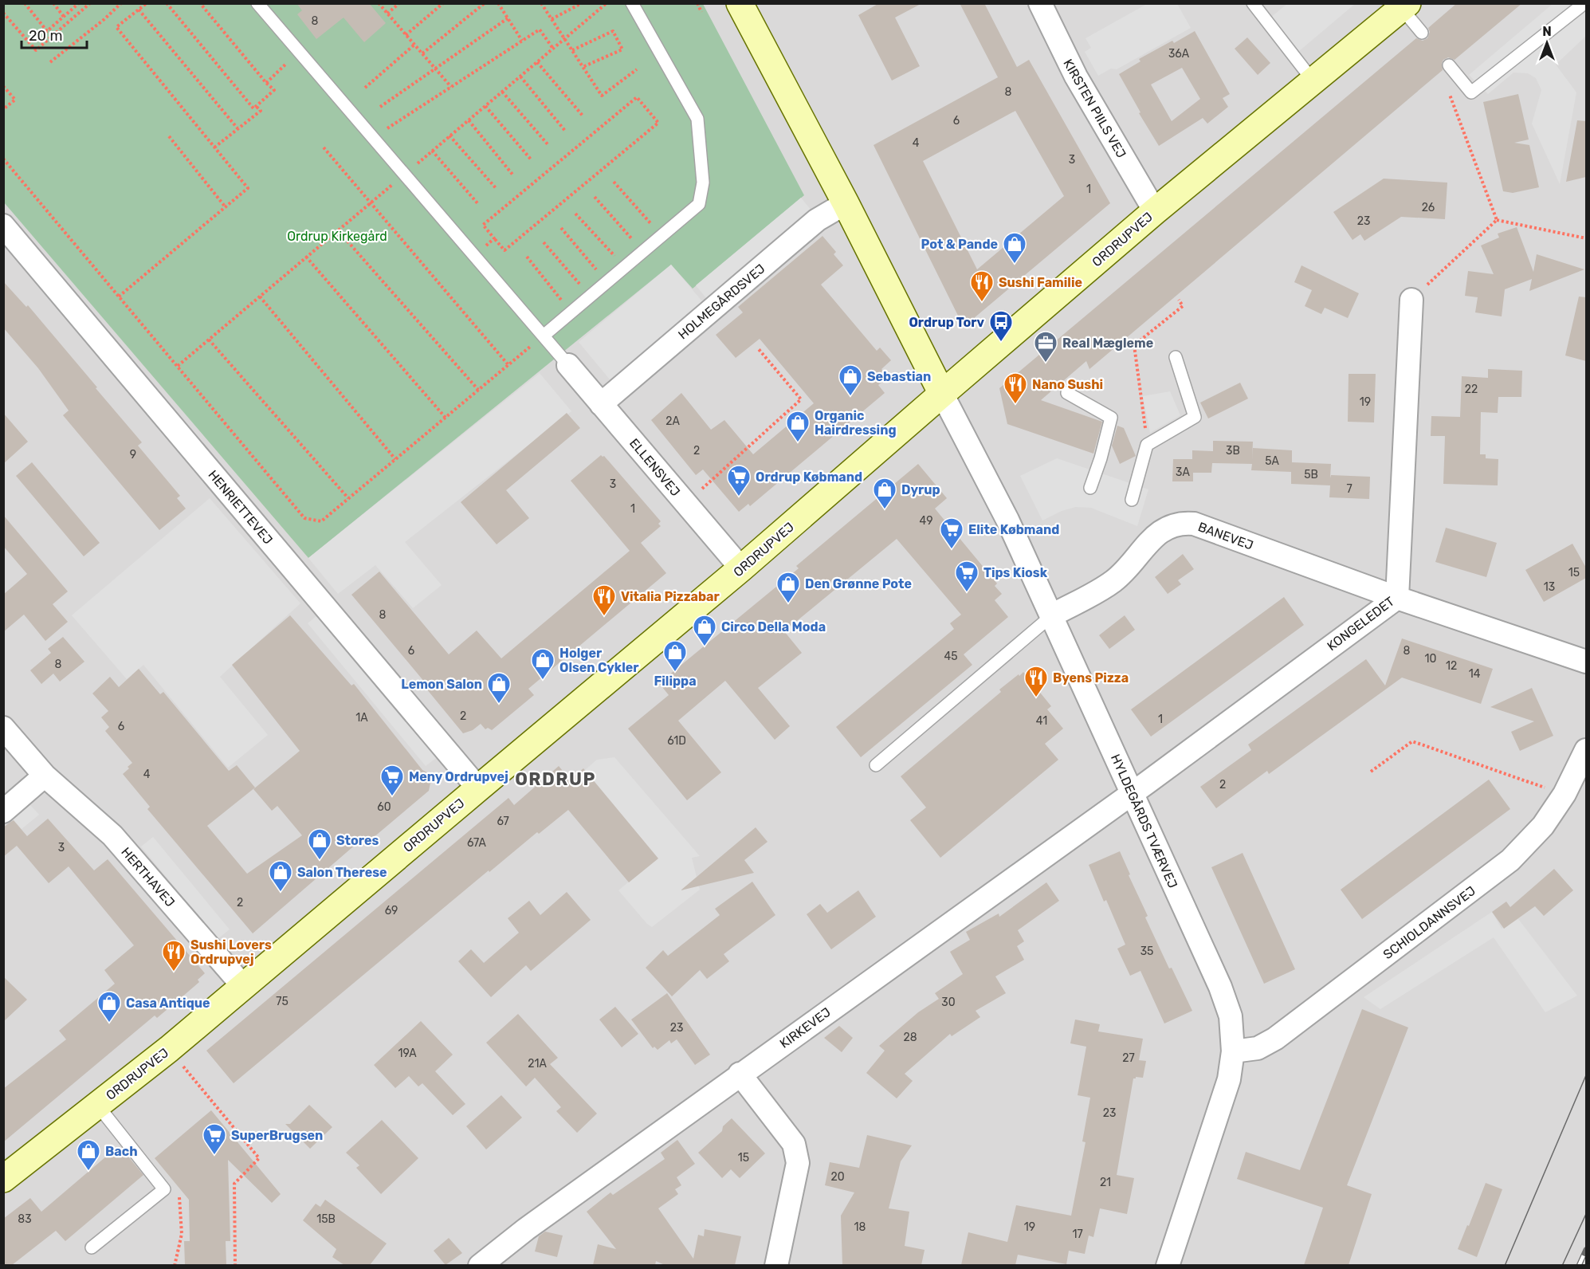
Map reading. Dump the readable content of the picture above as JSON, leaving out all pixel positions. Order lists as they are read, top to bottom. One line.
{"streets":{"street":["KIRSTEN PIILS VEJ","ORDRUPVEJ","HOLMEGÅRDSVEJ","ELLENSVEJ","HENRIETTEVEJ","BANEVEJ","KONGELEDET","HYLDEGÅRDS TVÆRVEJ","HERTHAVEJ","SCHIOLDANNSVEJ","KIRKEVEJ"]},"crossings":[["KIRSTEN PIILS VEJ","ORDRUPVEJ"],["ORDRUPVEJ","ELLENSVEJ"],["ORDRUPVEJ","HENRIETTEVEJ"],["ORDRUPVEJ","HYLDEGÅRDS TVÆRVEJ"],["ORDRUPVEJ","HERTHAVEJ"],["HOLMEGÅRDSVEJ","ELLENSVEJ"],["BANEVEJ","KONGELEDET"],["BANEVEJ","HYLDEGÅRDS TVÆRVEJ"],["KONGELEDET","HYLDEGÅRDS TVÆRVEJ"],["KONGELEDET","KIRKEVEJ"],["HYLDEGÅRDS TVÆRVEJ","SCHIOLDANNSVEJ"],["HYLDEGÅRDS TVÆRVEJ","KIRKEVEJ"]],"districts":["ORDRUP"],"parks":["Ordrup Kirkegård"],"places":{"shop":["Pot & Pande","Sebastian","Organic Hairdressing","Dyrup","Den Grønne Pote","Circo Della Moda","Filippa","Holger Olsen Cykler","Lemon Salon","Stores","Salon Therese","Casa Antique","Bach"],"restaurant":["Sushi Familie","Nano Sushi","Vitalia Pizzabar","Byens Pizza","Sushi Lovers Ordrupvej"],"bus stop":["Ordrup Torv"],"office":["Real Mægleme"],"supermarket":["Ordrup Købmand","Elite Købmand","Tips Kiosk","Meny Ordrupvej","SuperBrugsen"]},"house_numbers":["8","36A","8","6","4","3","1","26","23","22","19","2A","2","3B","9","5A","3A","5B","3","7","1","49","15","13","8","6","8","45","10","8","12","14","2","1A","1","41","6","61D","4","2","60","67","67A","3","2","69","35","75","30","23","28","19A","27","21A","23","15","20","21","83","15B","18","19","17"],"scale_bar":"20 m","north":"top"}
